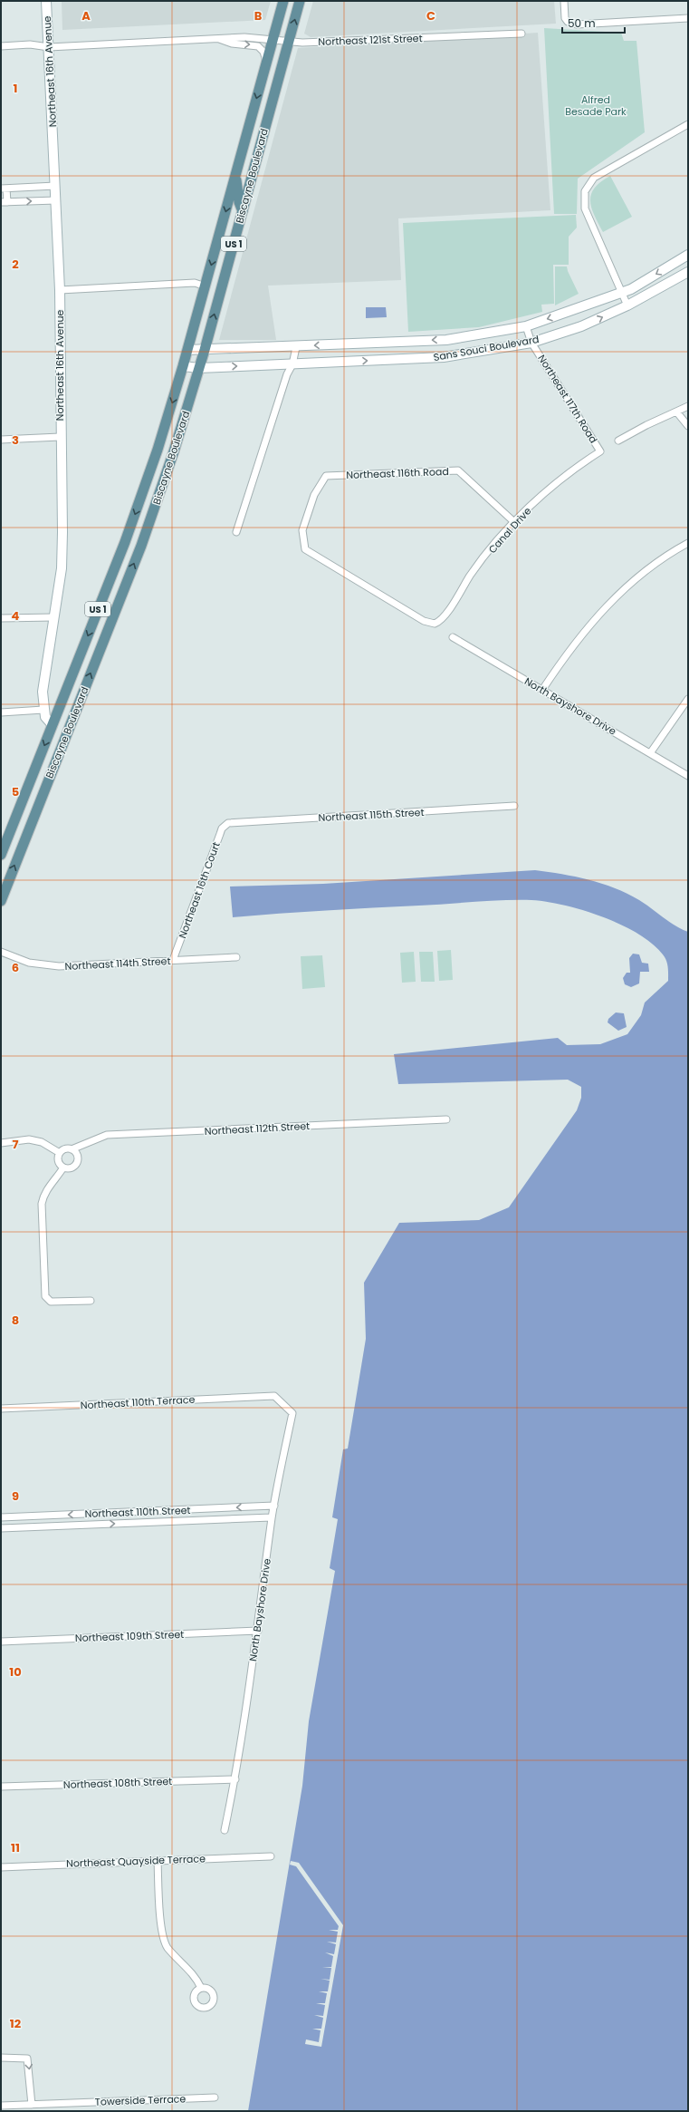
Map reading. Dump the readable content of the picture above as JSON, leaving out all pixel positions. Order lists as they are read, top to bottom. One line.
{"streets":{"main road":["Biscayne Boulevard","US 1"],"street":["Northeast 121st Street","Northeast 16th Avenue","Sans Souci Boulevard","Northeast 117th Road","Northeast 116th Road","Canal Drive","North Bayshore Drive","Northeast 115th Street","Northeast 16th Court","Northeast 114th Street","Northeast 112th Street","Northeast 110th Terrace","Northeast 110th Street","Northeast 109th Street","Northeast 108th Street","Northeast Quayside Terrace","Towerside Terrace"]},"crossings":[["Northeast 121st Street","Northeast 16th Avenue"],["Northeast 121st Street","Biscayne Boulevard"],["Northeast 16th Avenue","Biscayne Boulevard"],["Biscayne Boulevard","Sans Souci Boulevard"],["Sans Souci Boulevard","Northeast 117th Road"],["Northeast 117th Road","Canal Drive"],["Northeast 116th Road","Canal Drive"],["North Bayshore Drive","Northeast 110th Terrace"],["North Bayshore Drive","Northeast 110th Street"],["North Bayshore Drive","Northeast 109th Street"],["North Bayshore Drive","Northeast 108th Street"],["Northeast 115th Street","Northeast 16th Court"],["Northeast 16th Court","Northeast 114th Street"]],"parks":["Alfred Besade Park"],"scale_bar":"50 m","grid":{"columns":["A","B","C"],"rows":["1","2","3","4","5","6","7","8","9","10","11","12"]}}
